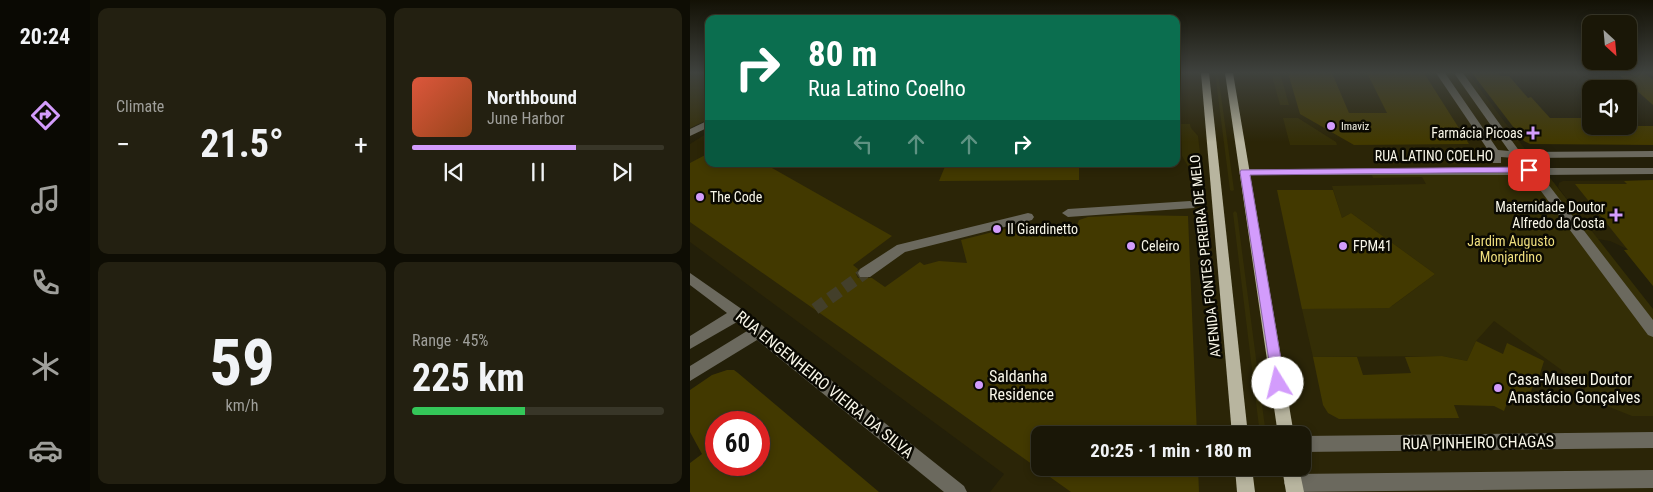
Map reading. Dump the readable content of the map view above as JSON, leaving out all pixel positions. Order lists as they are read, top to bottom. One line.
{"streets":{"main road":["AVENIDA FONTES PEREIRA DE MELO"],"street":["RUA LATINO COELHO","RUA ENGENHEIRO VIEIRA DA SILVA","RUA PINHEIRO CHAGAS"]},"parks":["Jardim Augusto Monjardino"],"places":{"other":["Imaviz","The Code","Il Giardinetto","Celeiro","FPM41","Saldanha Residence","Casa-Museu Doutor Anastácio Gonçalves"],"health":["Farmácia Picoas","Maternidade Doutor Alfredo da Costa"]},"north":"bottom right","page":{"tabs":"20:24","tile":["Climate",["59","km/h"],["Range · 45%","225 km"]],"turn":["80 m","Rua Latino Coelho"],"song":["Northbound","June Harbor"],"heat":["−","21.5°","+"],"limit":"60","trip":"20:25 · 1 min · 180 m"}}
